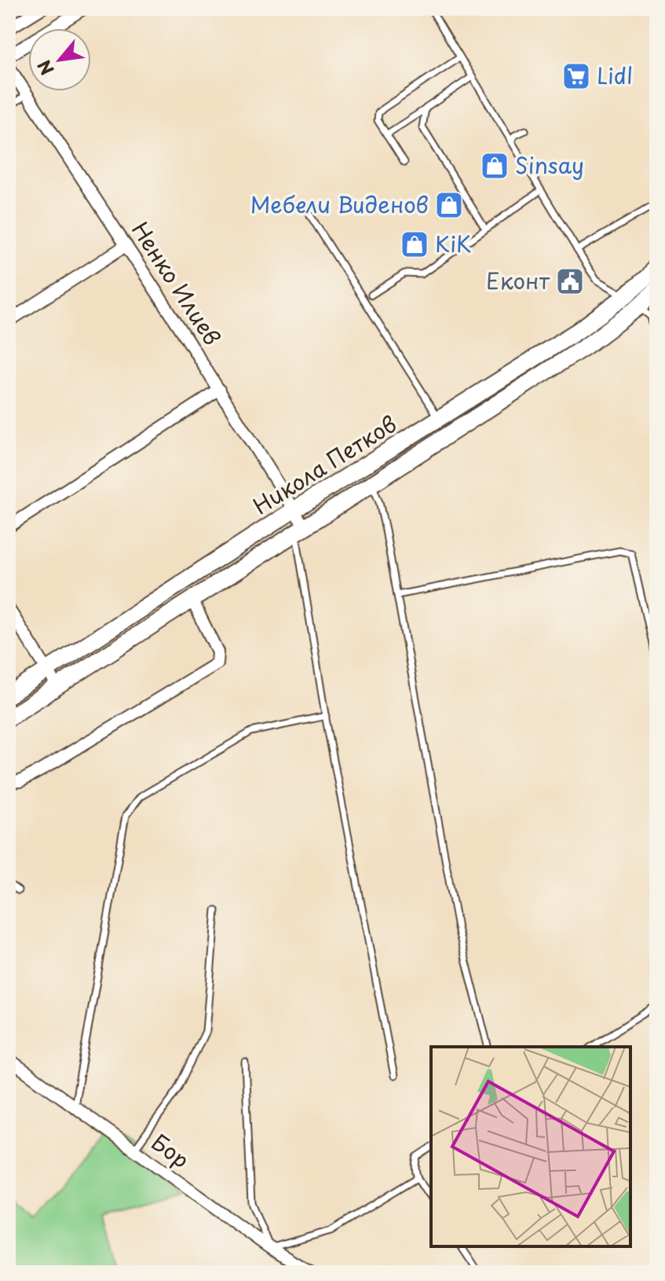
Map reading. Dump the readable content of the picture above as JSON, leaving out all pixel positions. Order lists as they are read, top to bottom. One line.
{"streets":{"main road":["Никола Петков"],"street":["Ненко Илиев","Бор"]},"crossings":[["Ненко Илиев","Никола Петков"]],"places":{"supermarket":["Lidl"],"shop":["Sinsay","Мебели Виденов","KiK"],"public building":["Еконт"]},"north":"bottom left"}
